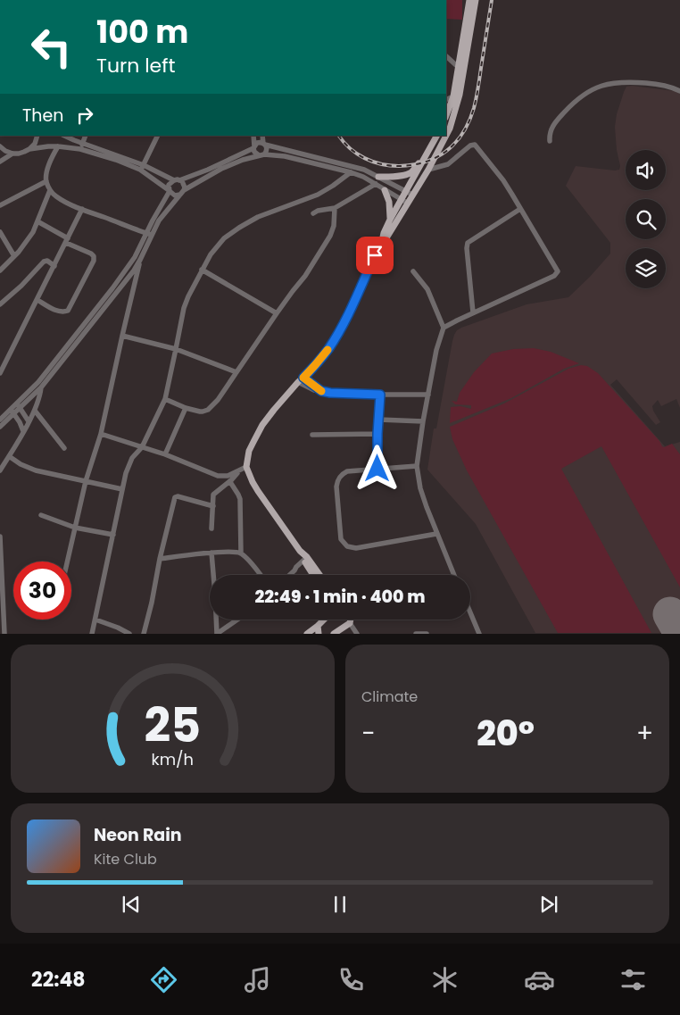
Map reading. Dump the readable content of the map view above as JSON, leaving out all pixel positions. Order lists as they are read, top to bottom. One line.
{"page":{"turn":["100 m","Turn left"],"then":"Then","limit":"30","trip":"22:49 · 1 min · 400 m","tile":"Climate","heat":["−","20°","+"],"song":["Neon Rain","Kite Club"],"tabs":"22:48","gauge":["25","km/h"]}}
